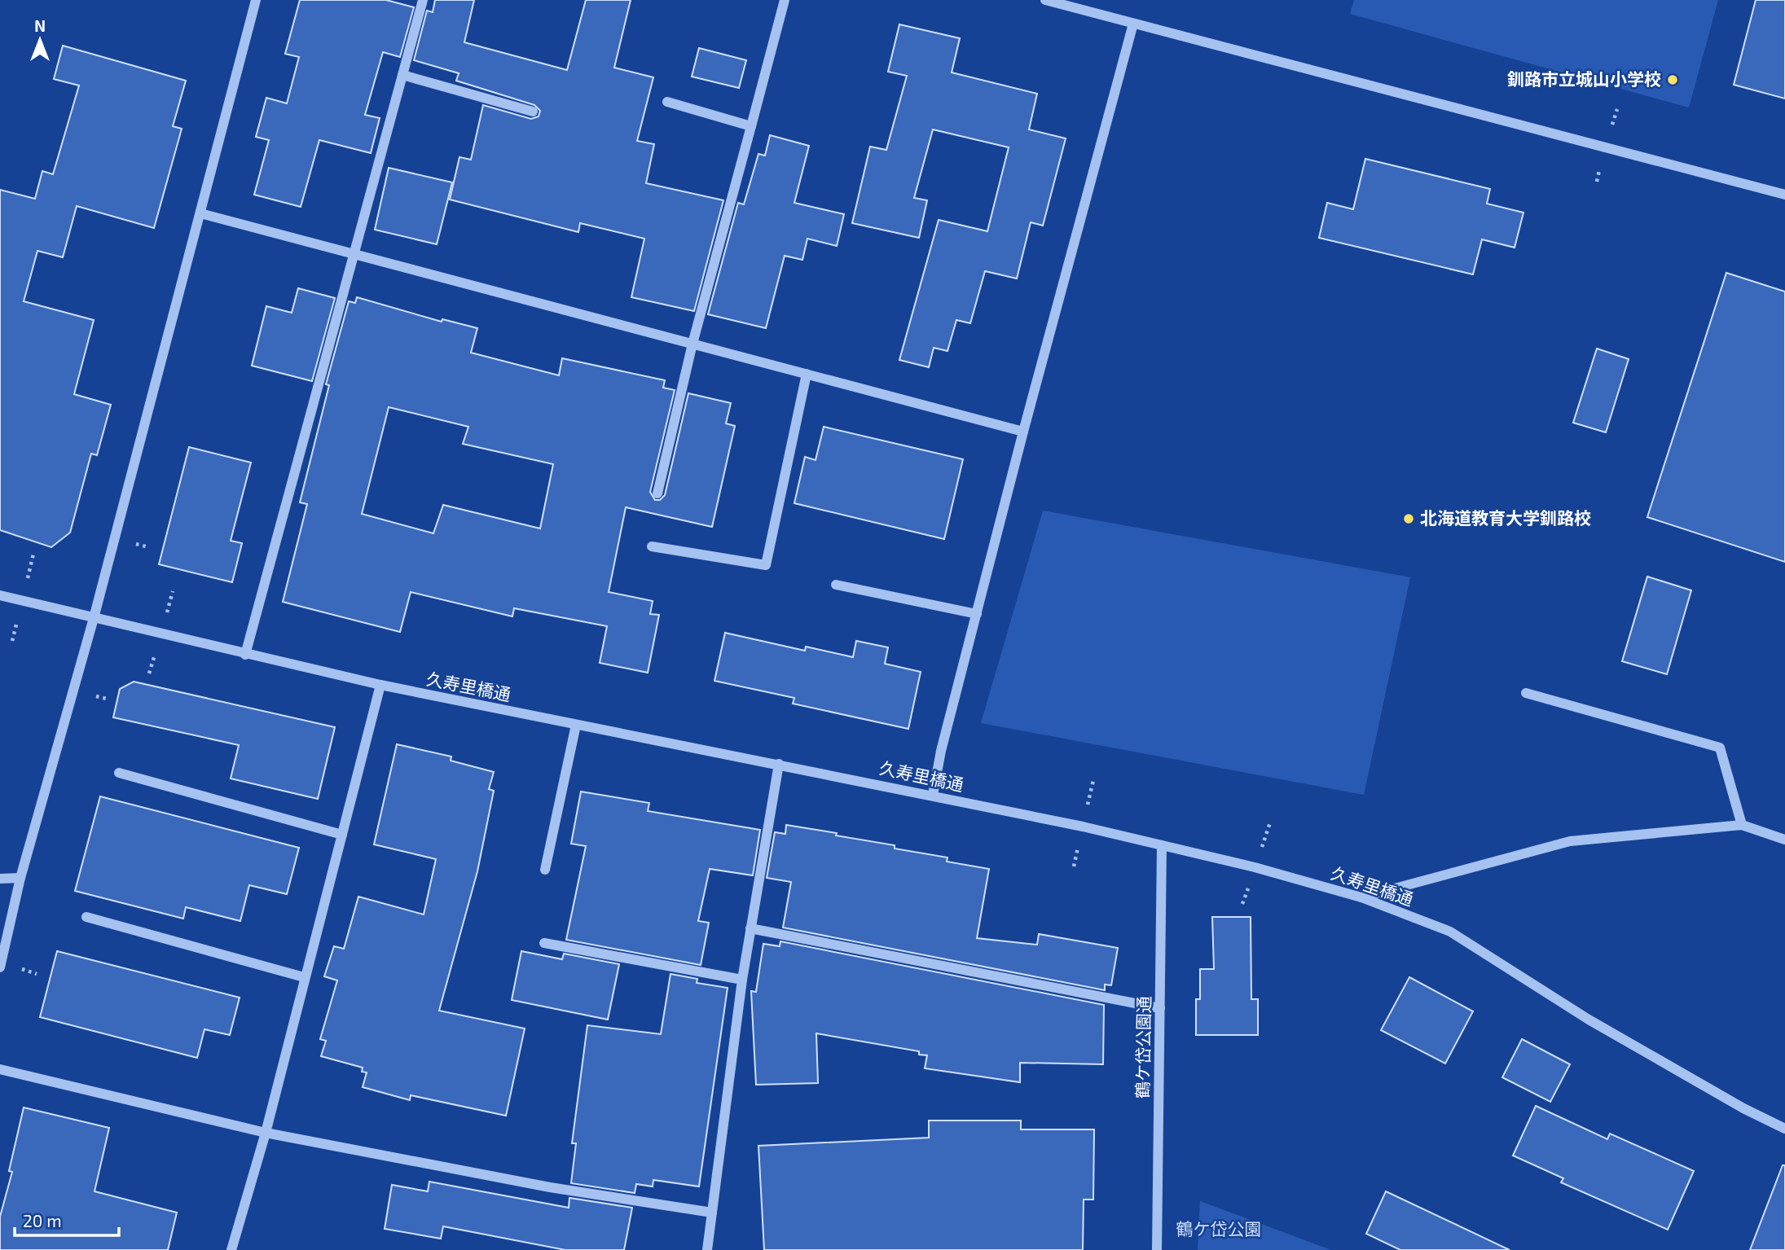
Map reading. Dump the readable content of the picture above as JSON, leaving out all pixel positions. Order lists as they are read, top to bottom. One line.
{"streets":{"street":["久寿里橋通","鶴ケ岱公園通"]},"crossings":[["久寿里橋通","鶴ケ岱公園通"]],"parks":["鶴ケ岱公園"],"places":["釧路市立城山小学校","北海道教育大学釧路校"],"scale_bar":"20 m","north":"top"}
